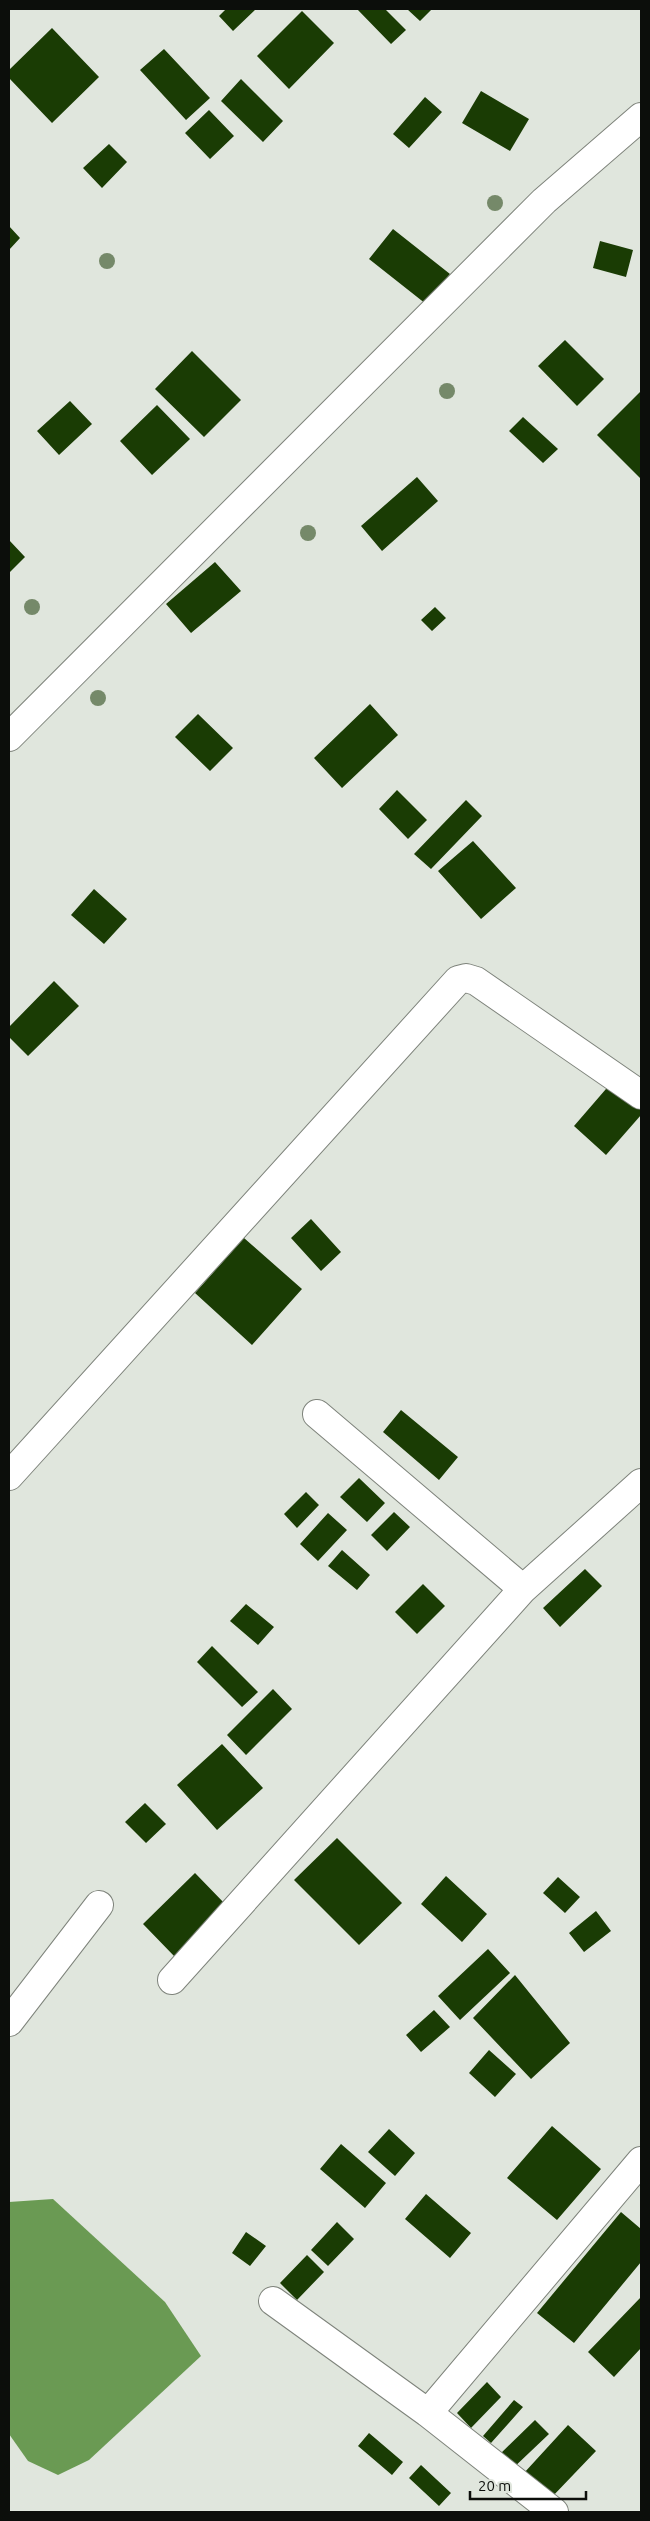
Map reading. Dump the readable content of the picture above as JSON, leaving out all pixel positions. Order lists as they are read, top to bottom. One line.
{"scale_bar":"20 m"}
